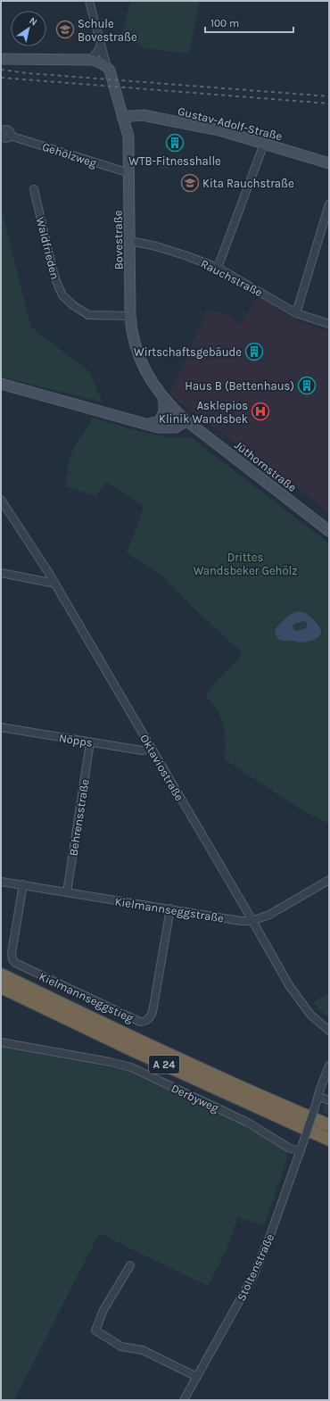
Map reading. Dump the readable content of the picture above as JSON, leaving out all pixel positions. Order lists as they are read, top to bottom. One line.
{"streets":{"highway":["A 24"],"main road":["Gustav-Adolf-Straße","Bovestraße","Jüthornstraße"],"street":["Gehölzweg","Waldfrieden","Rauchstraße","Nöpps","Oktaviostraße","Behrensstraße","Kielmannseggstraße","Kielmannseggstieg","Derbyweg","Stoltenstraße"]},"crossings":[["Gustav-Adolf-Straße","Bovestraße"],["Gehölzweg","Bovestraße"],["Bovestraße","Waldfrieden"],["Bovestraße","Rauchstraße"],["Bovestraße","Jüthornstraße"],["Nöpps","Oktaviostraße"],["Nöpps","Behrensstraße"],["Oktaviostraße","Kielmannseggstraße"],["Behrensstraße","Kielmannseggstraße"],["Kielmannseggstraße","Kielmannseggstieg"],["Derbyweg","Stoltenstraße"]],"parks":["Drittes Wandsbeker Gehölz"],"places":{"school or university":["Schule Bovestraße","Kita Rauchstraße"],"building":["WTB-Fitnesshalle","Wirtschaftsgebäude","Haus B (Bettenhaus)"],"hospital":["Asklepios Klinik Wandsbek"]},"scale_bar":"100 m","north":"top right"}
